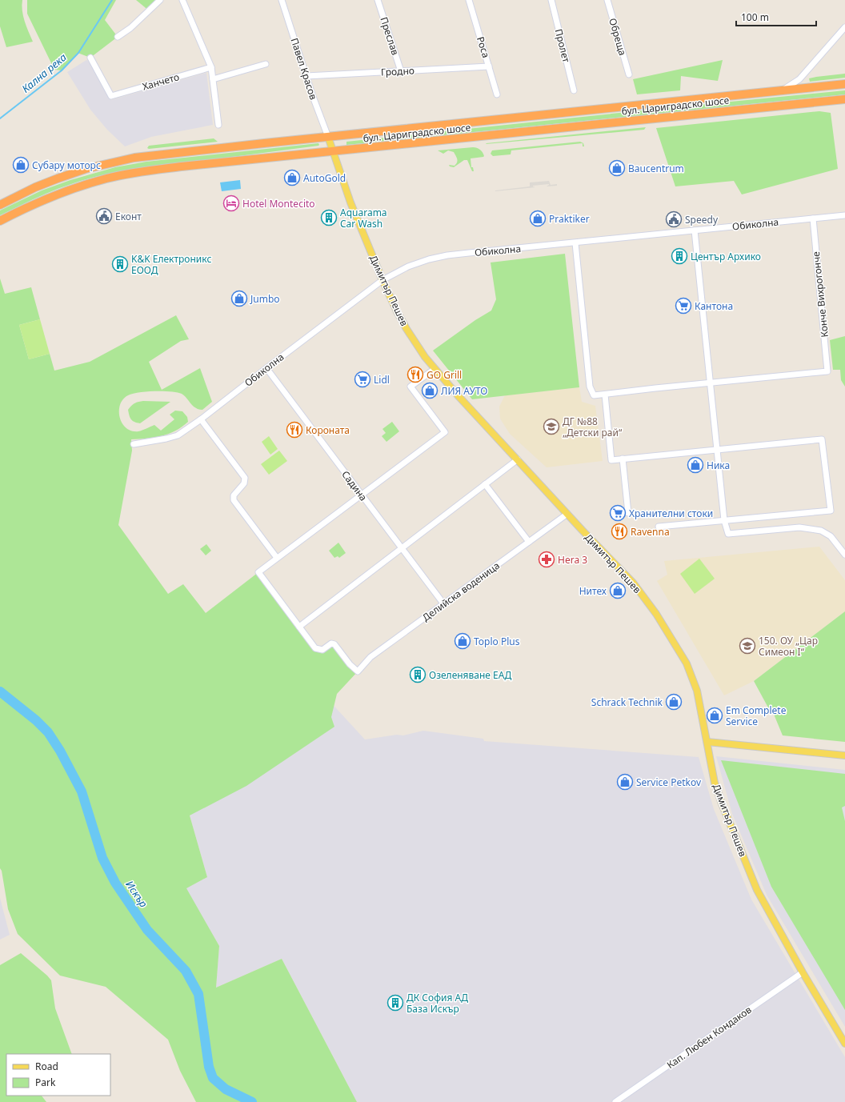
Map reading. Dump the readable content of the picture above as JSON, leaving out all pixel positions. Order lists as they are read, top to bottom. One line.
{"streets":{"highway":["бул. Цариградско шосе"],"main road":["Димитър Пешев"],"street":["Преслав","Обреща","Пролет","Роса","Павел Красов","Гродно","Ханчето","Обиколна","Конче Вихрогонче","Садина","Делийска воденица","Кап. Любен Кондаков"]},"crossings":[["Преслав","Гродно"],["Роса","Гродно"],["Павел Красов","Гродно"],["Павел Красов","бул. Цариградско шосе"],["Павел Красов","Димитър Пешев"],["бул. Цариградско шосе","Димитър Пешев"],["Обиколна","Димитър Пешев"],["Обиколна","Конче Вихрогонче"],["Обиколна","Садина"],["Димитър Пешев","Делийска воденица"],["Димитър Пешев","Кап. Любен Кондаков"],["Садина","Делийска воденица"]],"water":["Кална река","Искър"],"places":{"shop":["Субару моторс","Baucentrum","AutoGold","Praktiker","Jumbo","ЛИЯ АУТО","Ника","Нитех","Toplo Plus","Schrack Technik","Em Complete Service","Service Petkov"],"hotel":["Hotel Montecito"],"public building":["Еконт","Speedy"],"building":["Aquarama Car Wash","Център Архико","K&K Електроникс ЕООД","Озеленяване ЕАД","ДК София АД База Искър"],"supermarket":["Кантона","Lidl","Хранителни стоки"],"restaurant":["GO Grill","Короната","Ravenna"],"school or university":["ДГ №88 „Детски рай“","150. ОУ „Цар Симеон I“"],"pharmacy":["Hera 3"]},"legend":["Road","Park"],"scale_bar":"100 m"}
